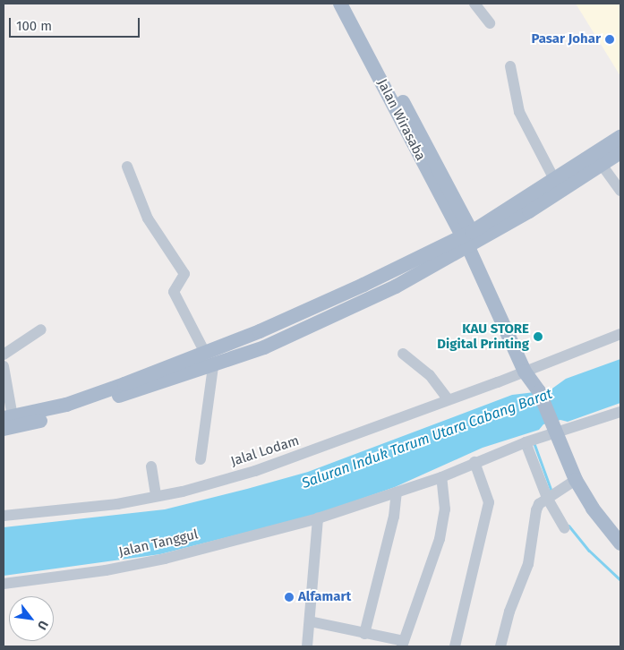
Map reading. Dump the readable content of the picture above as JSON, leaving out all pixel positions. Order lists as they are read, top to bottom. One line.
{"streets":{"main road":["Jalan Wirasaba"],"street":["Jalal Lodam","Jalan Tanggul"]},"water":["Saluran Induk Tarum Utara Cabang Barat"],"places":["Pasar Johar","KAU STORE Digital Printing","Alfamart"],"scale_bar":"100 m","north":"bottom right"}
